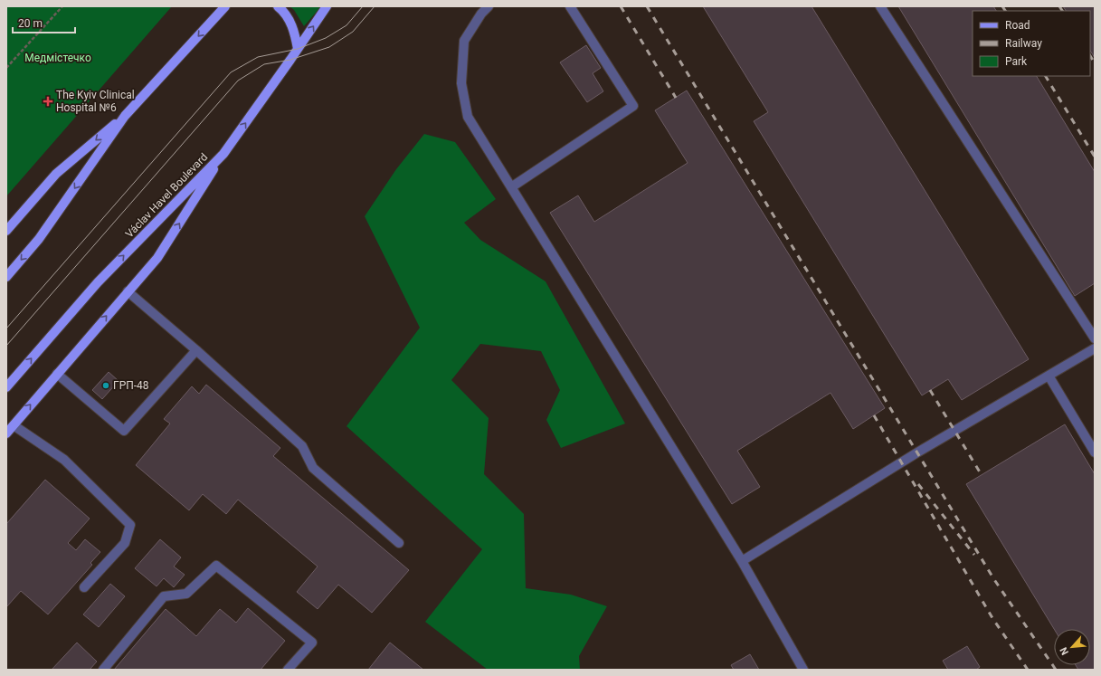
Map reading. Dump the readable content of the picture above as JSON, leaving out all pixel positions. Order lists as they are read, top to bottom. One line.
{"streets":{"main road":["Václav Havel Boulevard"]},"parks":["Медмістечко"],"places":{"health":["The Kyiv Clinical Hospital №6"],"other":["ГРП-48"]},"legend":["Road","Railway","Park"],"scale_bar":"20 m","north":"bottom left"}
